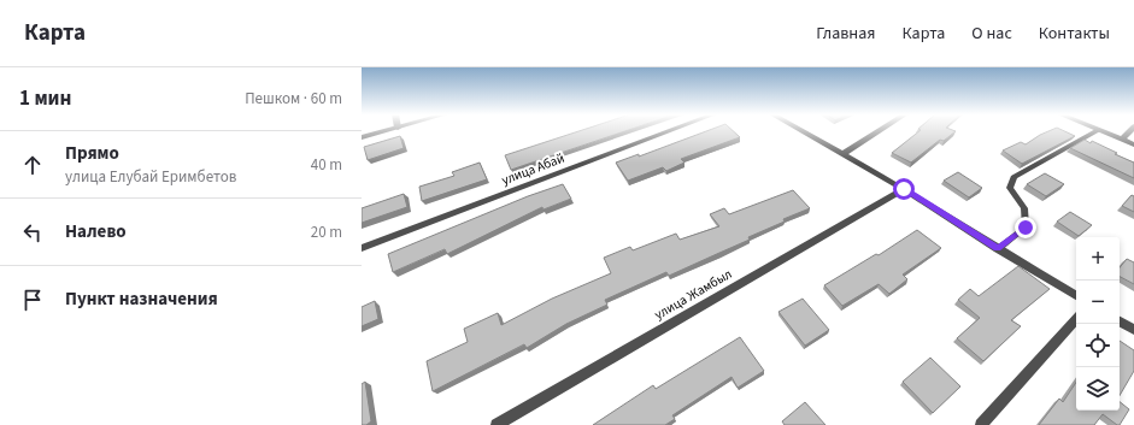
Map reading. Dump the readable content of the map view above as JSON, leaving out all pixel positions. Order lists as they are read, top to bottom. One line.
{"streets":{"street":["улица Абай","улица Жамбыл"]},"page":{"header":"Карта","nav":["Главная","Карта","О нас","Контакты"],"heading":["1 мин","Пешком · 60 m"],"list":[["Прямо","улица Елубай Еримбетов","40 m"],["Налево","20 m"],"Пункт назначения"],"map_buttons":["+","−"]}}
